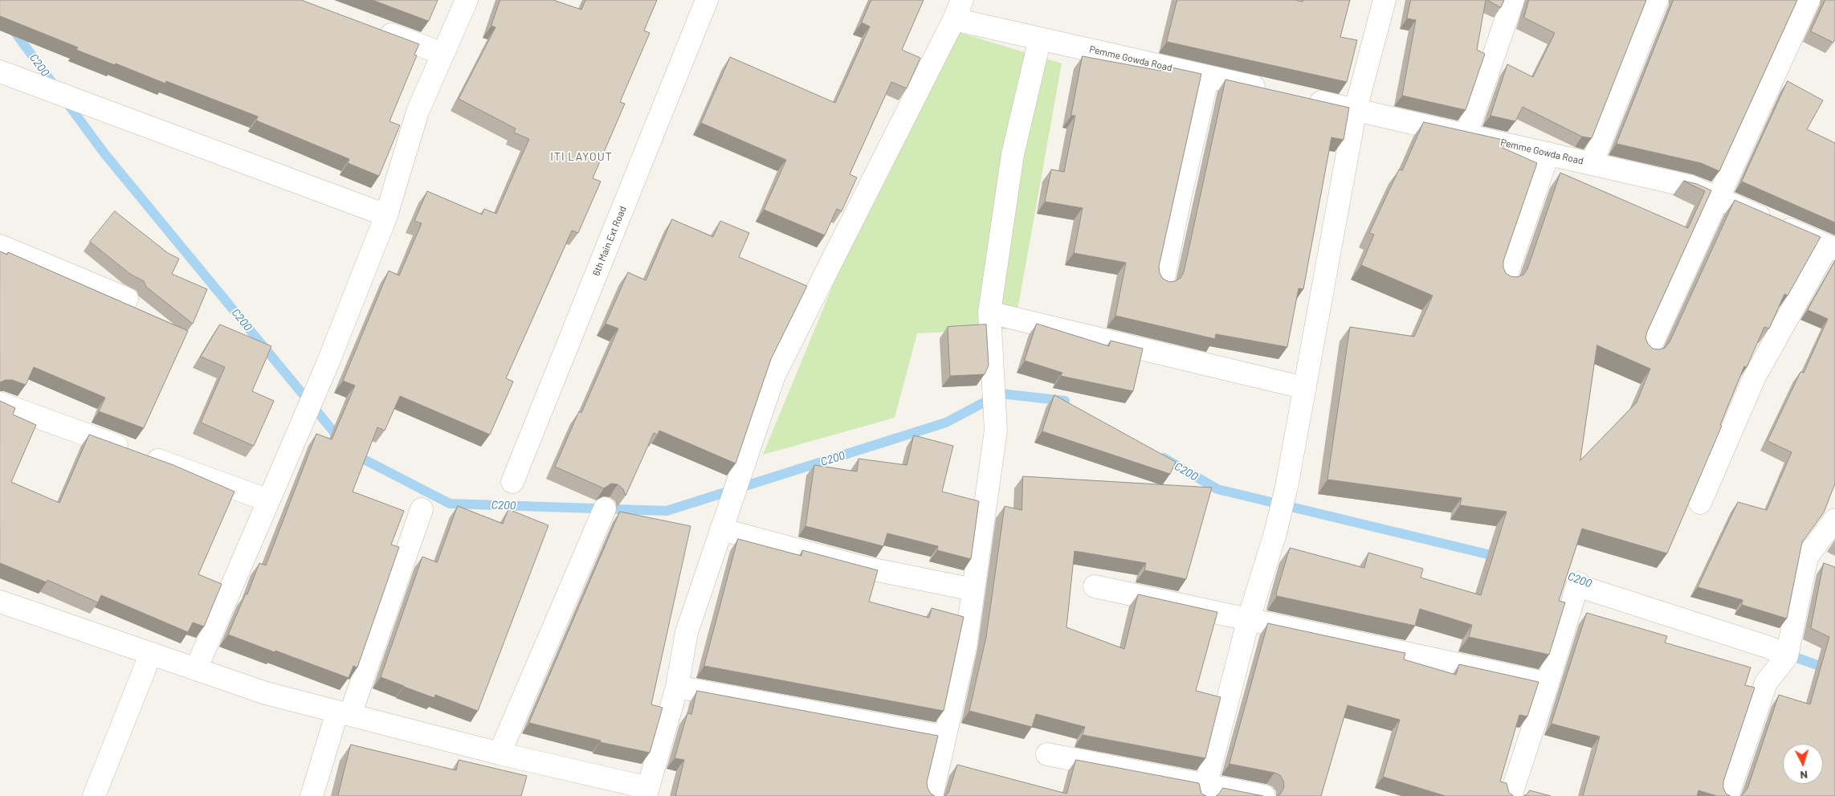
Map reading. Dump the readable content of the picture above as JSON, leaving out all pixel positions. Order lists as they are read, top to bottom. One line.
{"streets":{"street":["Pemme Gowda Road","6th Main Ext Road"]},"districts":["ITI LAYOUT"],"water":["C200"],"north":"bottom"}
